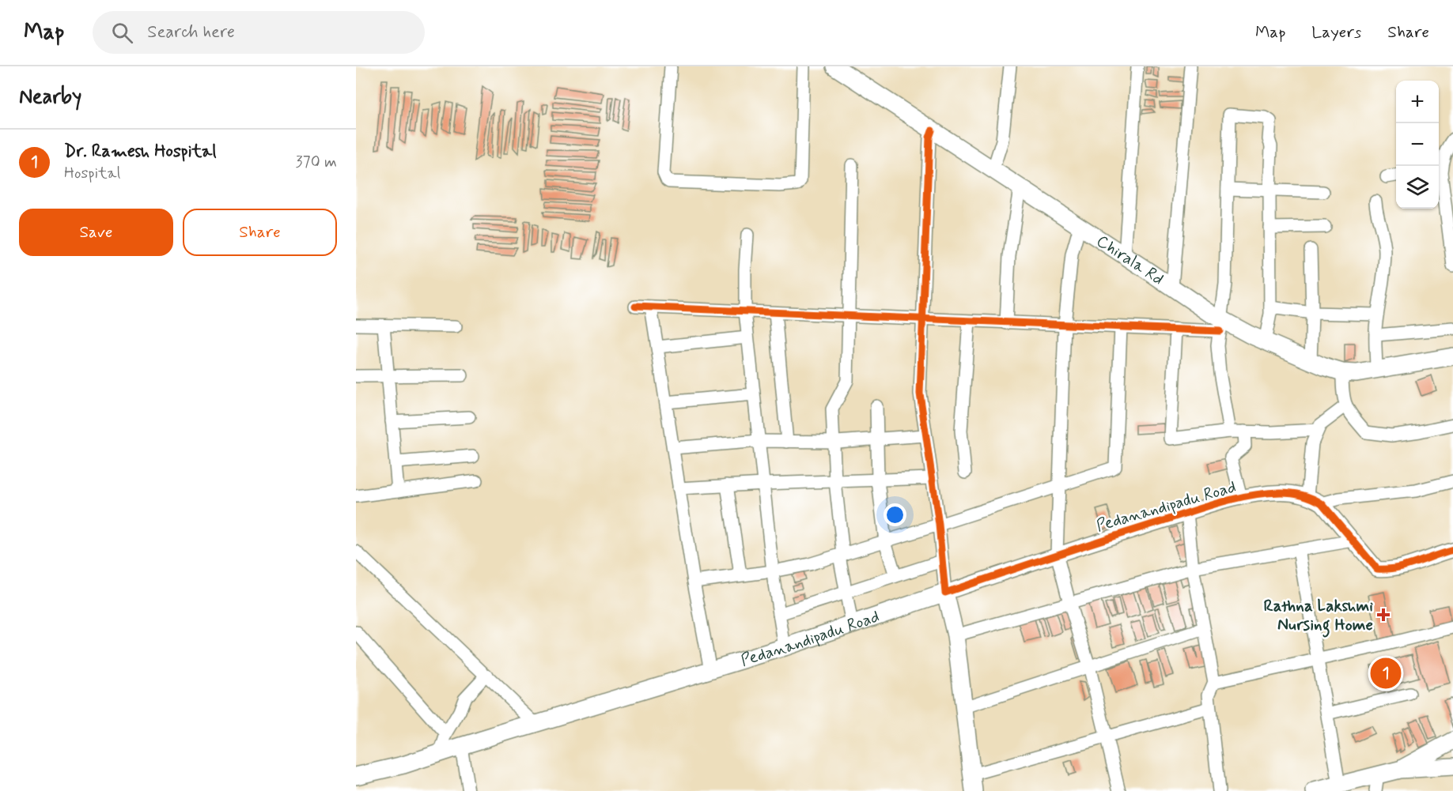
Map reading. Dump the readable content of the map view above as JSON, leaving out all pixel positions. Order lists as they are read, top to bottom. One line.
{"streets":{"main road":["Chirala Rd","Pedanandipadu Road"]},"places":{"health":["Rathna Lakshmi Nursing Home"]},"page":{"header":"Map","search":"Search here","nav":["Map","Layers","Share"],"heading":"Nearby","map_buttons":["+","−"],"list":[{"mark":"1","name":"Dr. Ramesh Hospital","note":"Hospital","value":"370 m"}],"buttons":["Save","Share"],"pins":"1"}}
